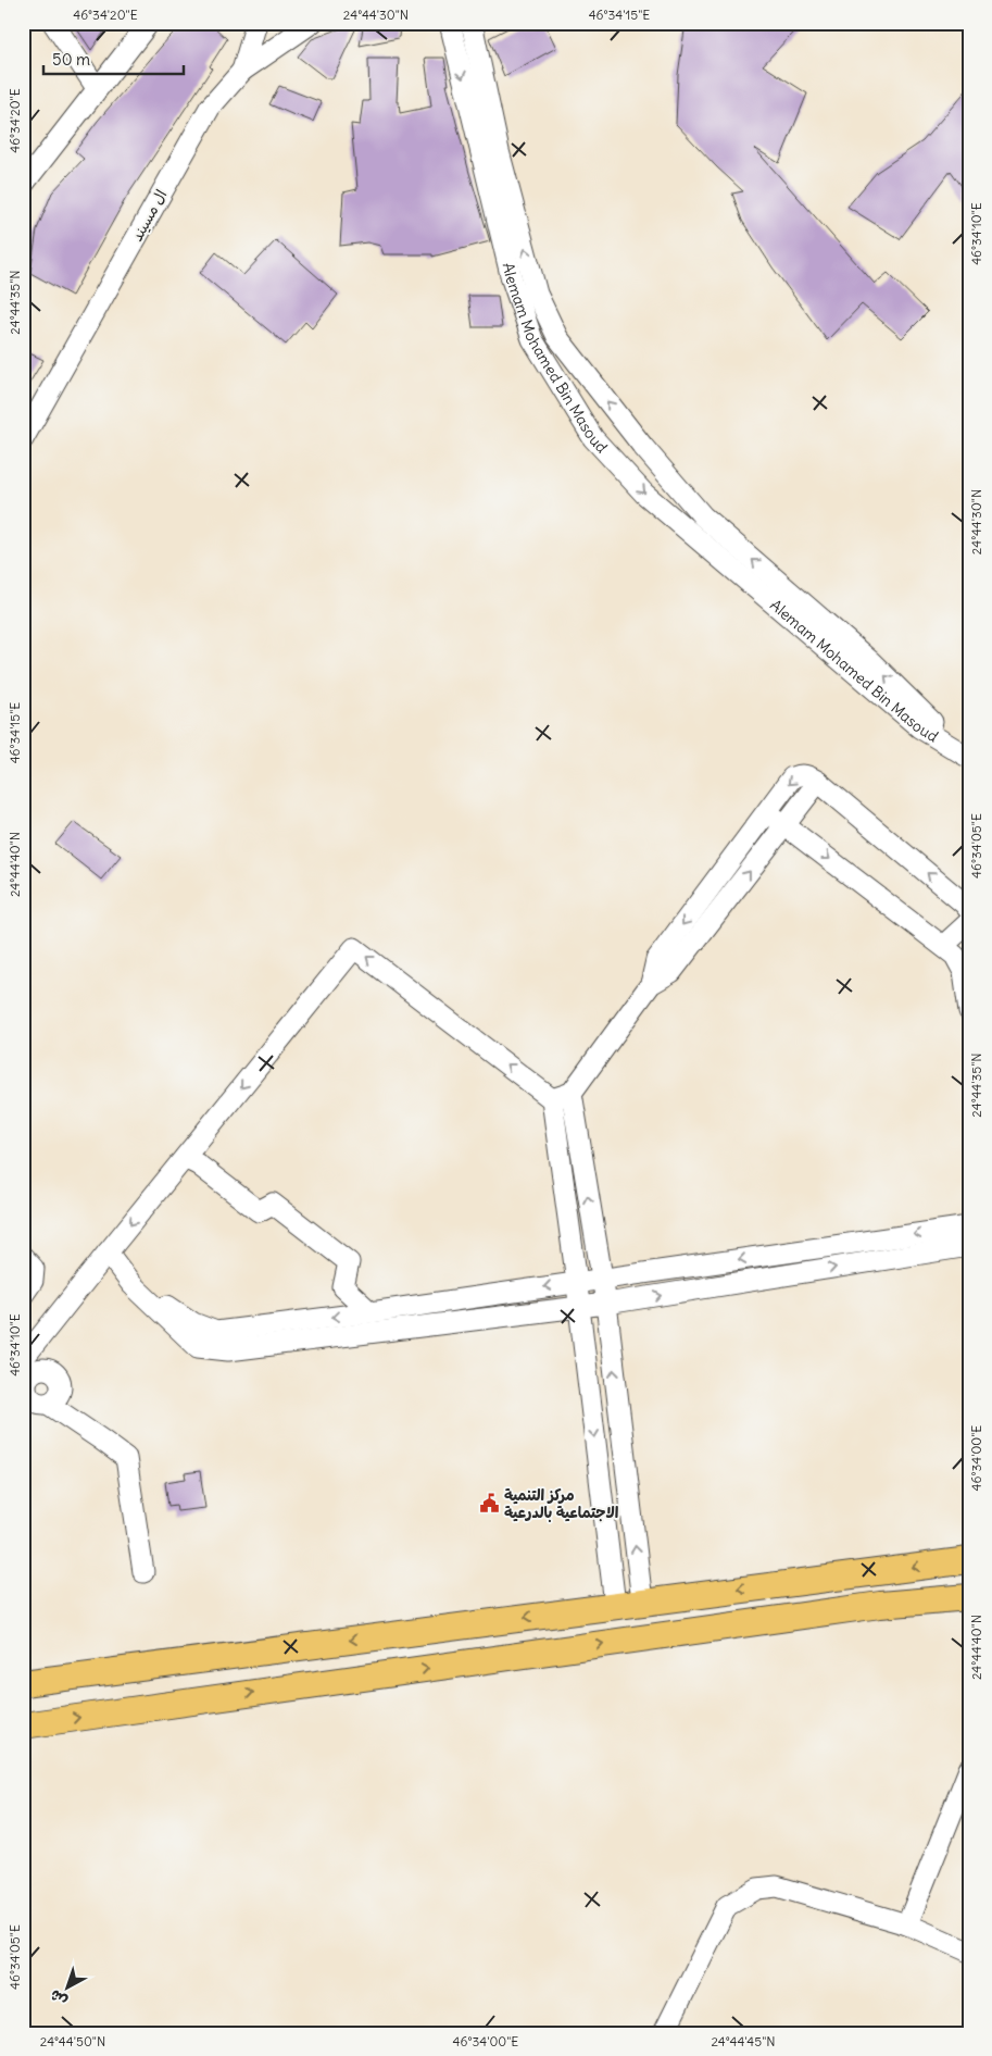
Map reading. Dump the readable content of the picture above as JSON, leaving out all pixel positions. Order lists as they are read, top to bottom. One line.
{"streets":{"street":["ال مسيند","Alemam Mohamed Bin Masoud"]},"places":{"public building":["مركز التنمية الاجتماعية بالدرعية"]},"scale_bar":"50 m","north":"bottom left","coordinates":["46°34'20\"E","24°44'30\"N","46°34'15\"E","46°34'10\"E","24°44'35\"N","46°34'05\"E","24°44'40\"N","46°34'00\"E","24°44'50\"N","24°44'45\"N"]}
